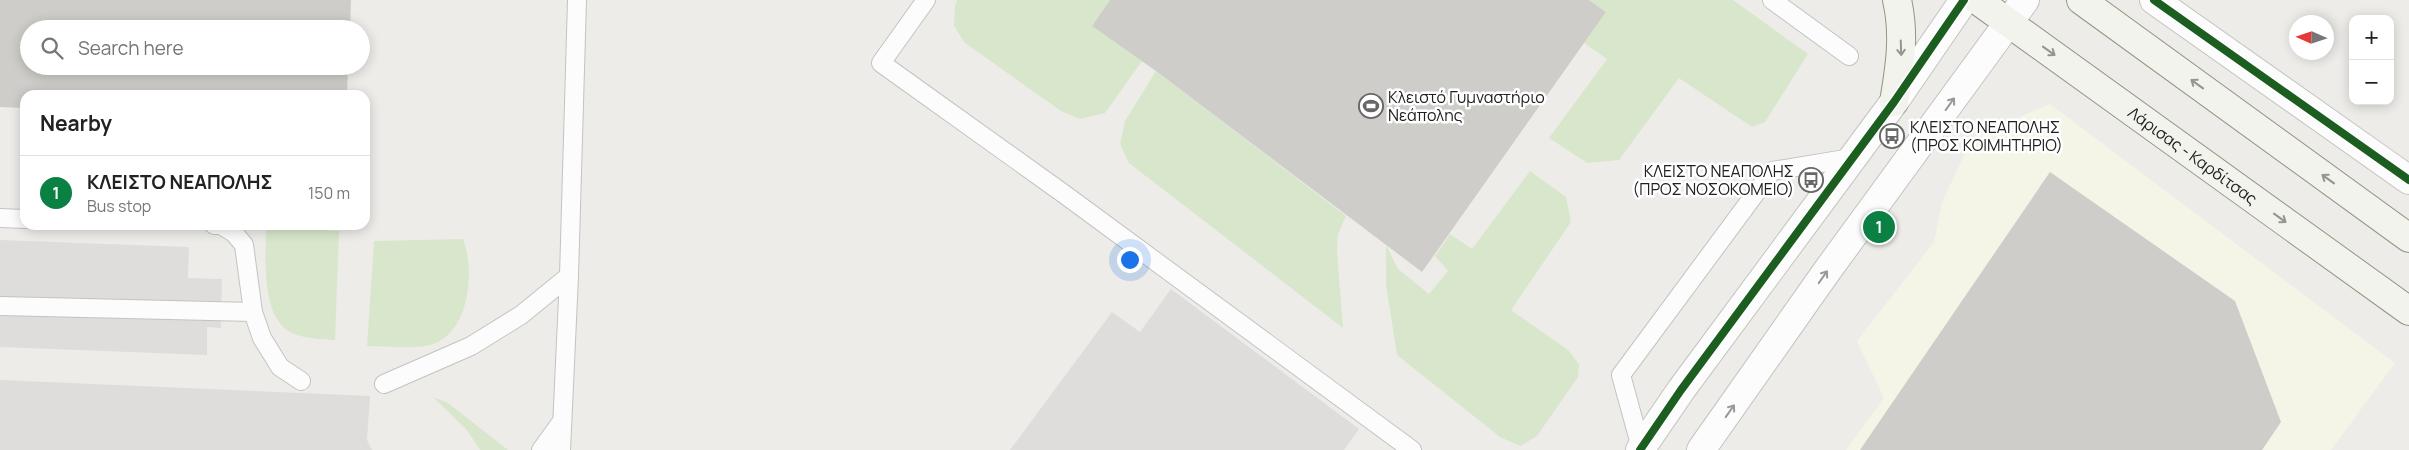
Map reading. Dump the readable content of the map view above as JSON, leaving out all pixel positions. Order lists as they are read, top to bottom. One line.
{"streets":{"main road":["Λάρισας - Καρδίτσας"]},"places":{"sports":["Κλειστό Γυμναστήριο Νεάπολης"],"bus stop":["ΚΛΕΙΣΤΟ ΝΕΑΠΟΛΗΣ (ΠΡΟΣ ΚΟΙΜΗΤΗΡΙΟ)","ΚΛΕΙΣΤΟ ΝΕΑΠΟΛΗΣ (ΠΡΟΣ ΝΟΣΟΚΟΜΕΙΟ)"]},"north":"left","page":{"map_buttons":["+","−"],"search":"Search here","heading":"Nearby","list":[{"mark":"1","name":"ΚΛΕΙΣΤΟ ΝΕΑΠΟΛΗΣ","note":"Bus stop","value":"150 m"}],"pins":"1"}}
